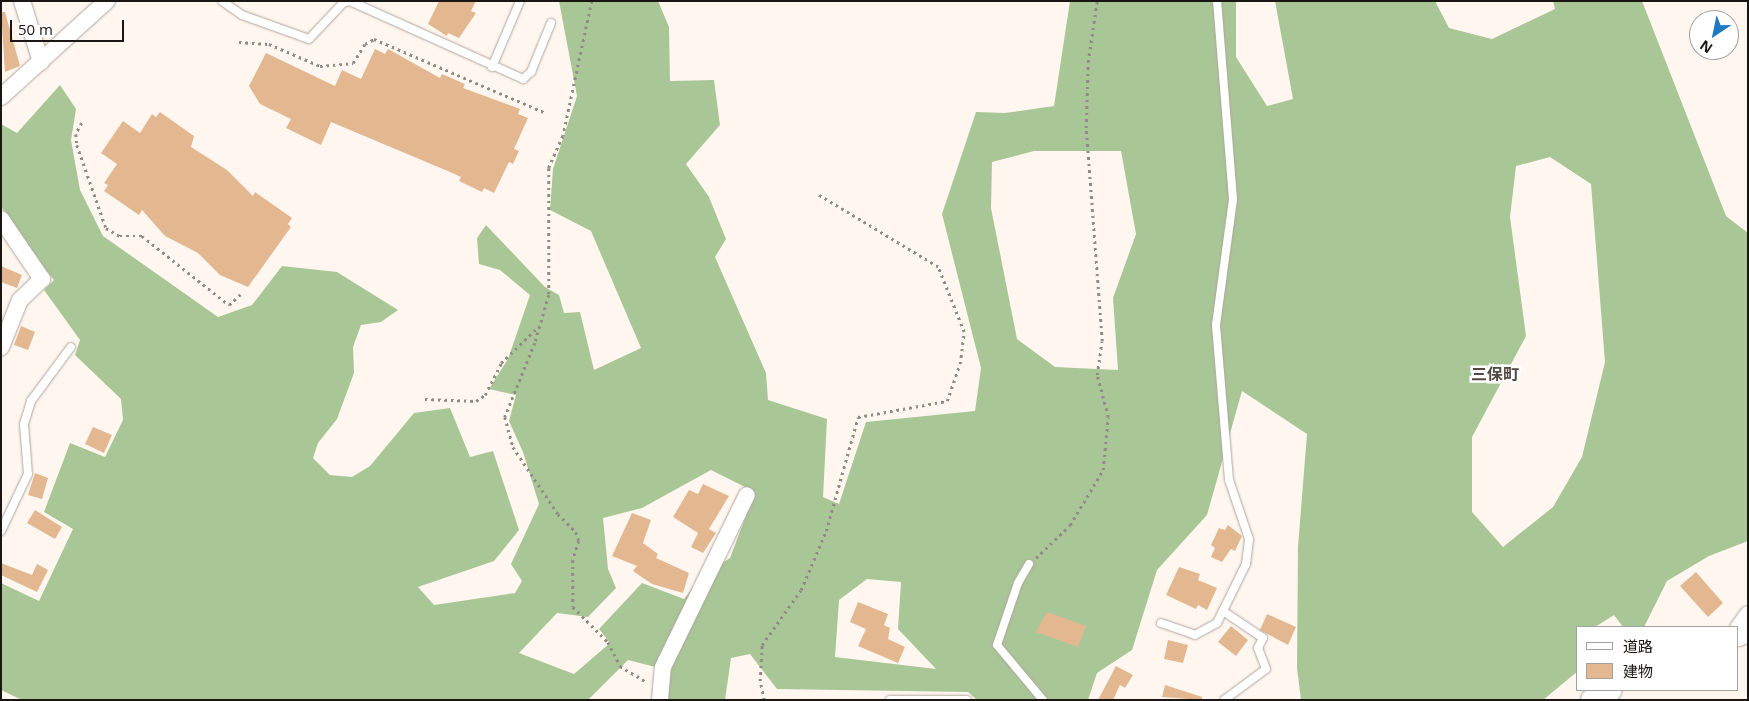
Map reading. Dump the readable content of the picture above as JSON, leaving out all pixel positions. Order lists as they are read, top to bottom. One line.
{"districts":["三保町"],"legend":["道路","建物"],"scale_bar":"50 m","north":"bottom left"}
